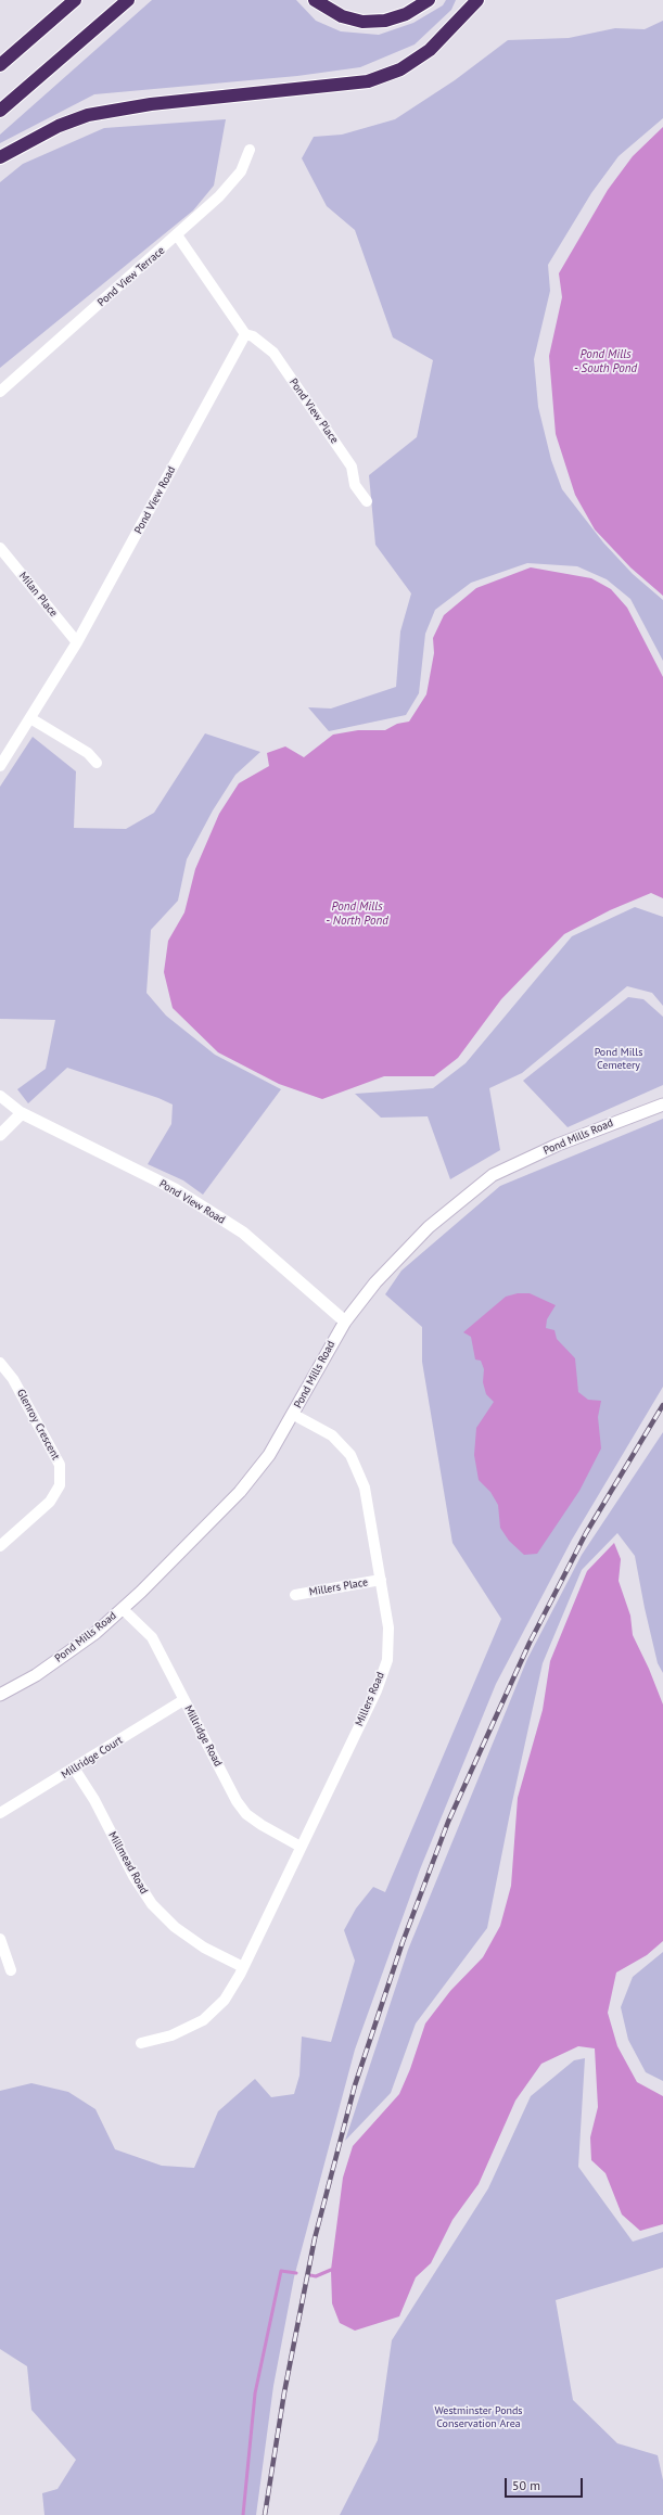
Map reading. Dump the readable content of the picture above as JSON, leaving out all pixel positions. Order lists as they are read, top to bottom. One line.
{"streets":{"main road":["Pond View Road","Pond Mills Road"],"street":["Pond View Terrace","Pond View Place","Milan Place","Glenroy Crescent","Millers Place","Millers Road","Millridge Road","Millridge Court","Millmead Road"]},"crossings":[["Pond View Place","Pond View Road"],["Pond View Road","Milan Place"],["Pond View Road","Pond Mills Road"],["Pond Mills Road","Millers Road"],["Pond Mills Road","Millridge Road"],["Millers Place","Millers Road"],["Millers Road","Millridge Road"],["Millers Road","Millmead Road"],["Millridge Road","Millridge Court"],["Millridge Court","Millmead Road"]],"water":["Pond Mills - South Pond","Pond Mills - North Pond"],"parks":["Pond Mills Cemetery","Westminster Ponds Conservation Area"],"scale_bar":"50 m"}
